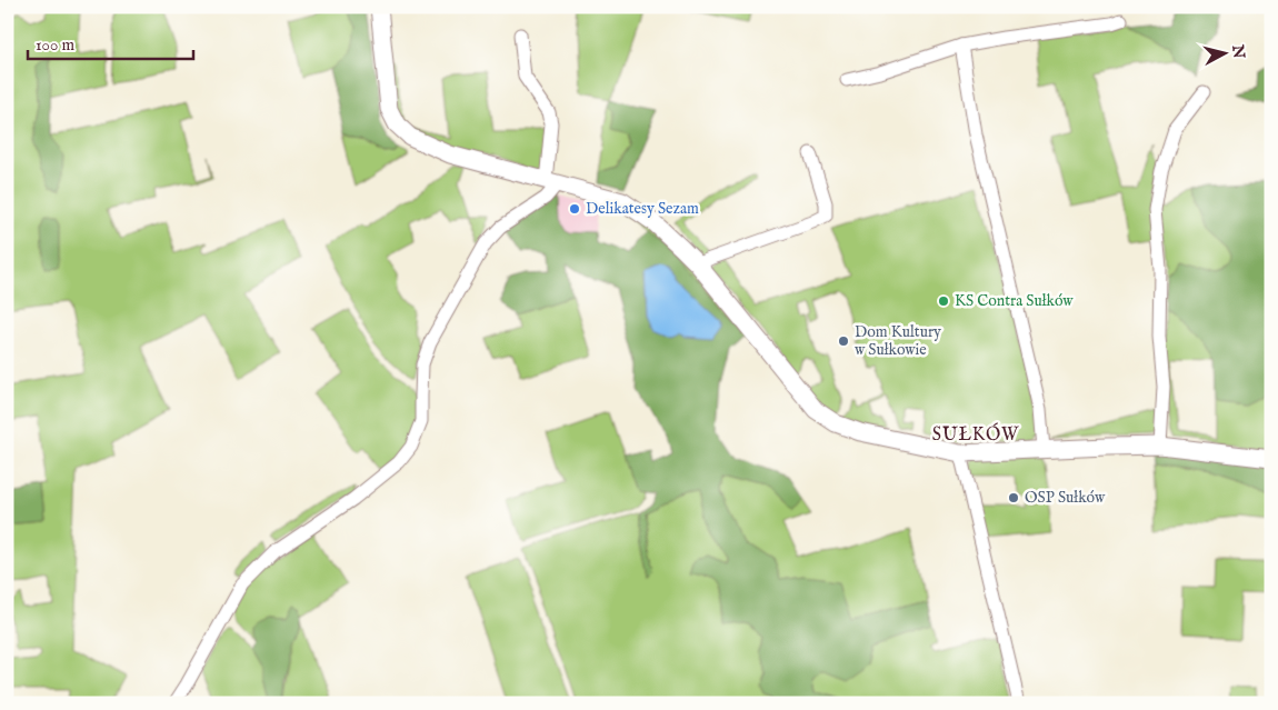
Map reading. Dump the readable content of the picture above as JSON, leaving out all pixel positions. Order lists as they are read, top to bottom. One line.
{"districts":["SUŁKÓW"],"places":["Delikatesy Sezam","KS Contra Sułków","Dom Kultury w Sułkowie","OSP Sułków"],"scale_bar":"100 m","north":"right"}
